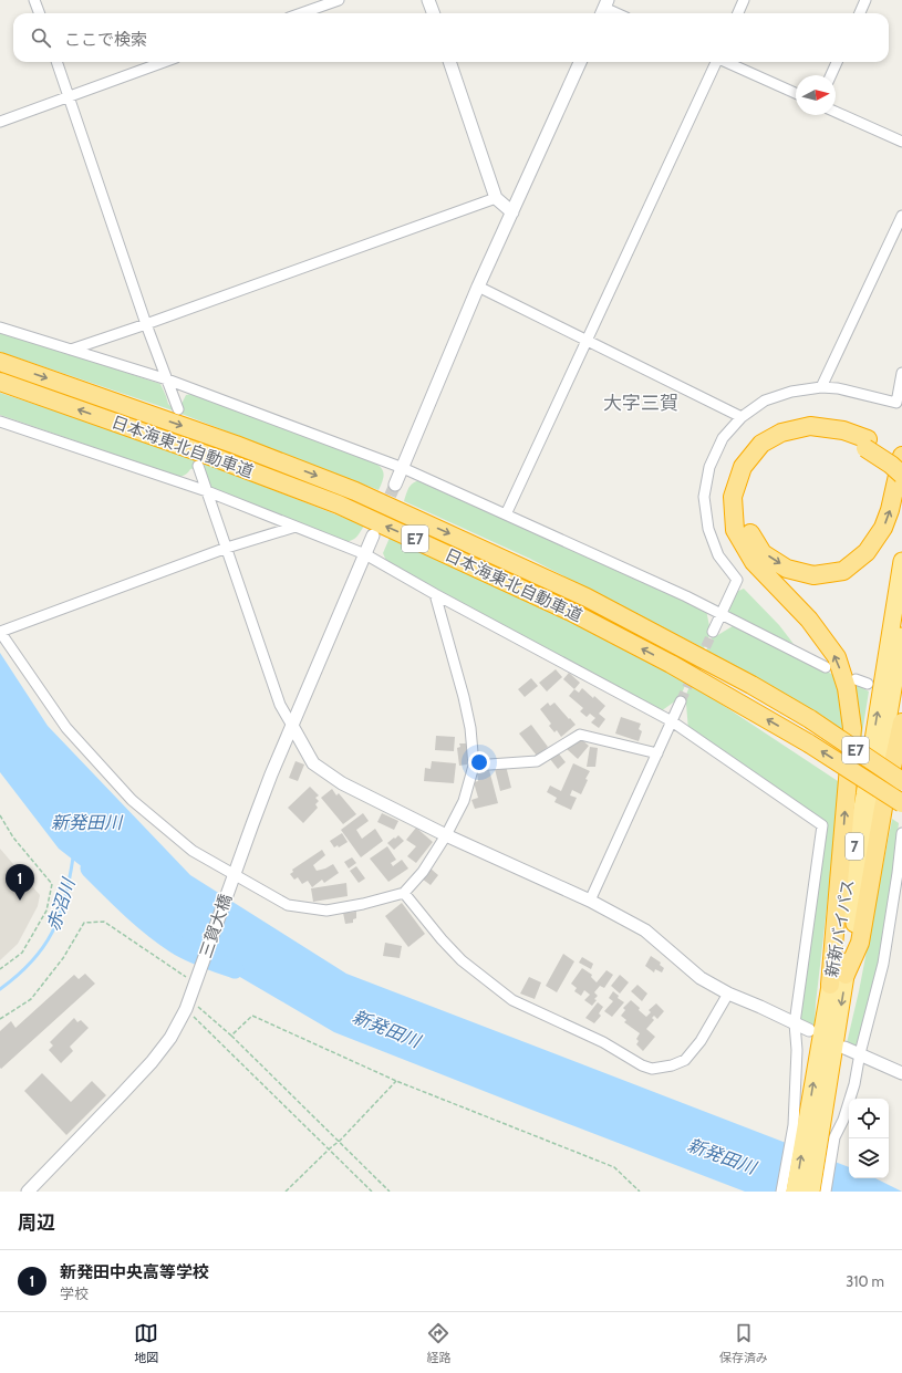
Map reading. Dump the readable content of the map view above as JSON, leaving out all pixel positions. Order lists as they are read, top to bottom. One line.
{"streets":{"highway":["日本海東北自動車道","E7","7","新新バイパス"],"street":["三賀大橋"]},"districts":["大字三賀"],"water":["新発田川","赤沼川"],"north":"right","page":{"search":"ここで検索","pins":"1","heading":"周辺","list":[{"mark":"1","name":"新発田中央高等学校","note":"学校","value":"310 m"}],"nav":["地図","経路","保存済み"]}}
